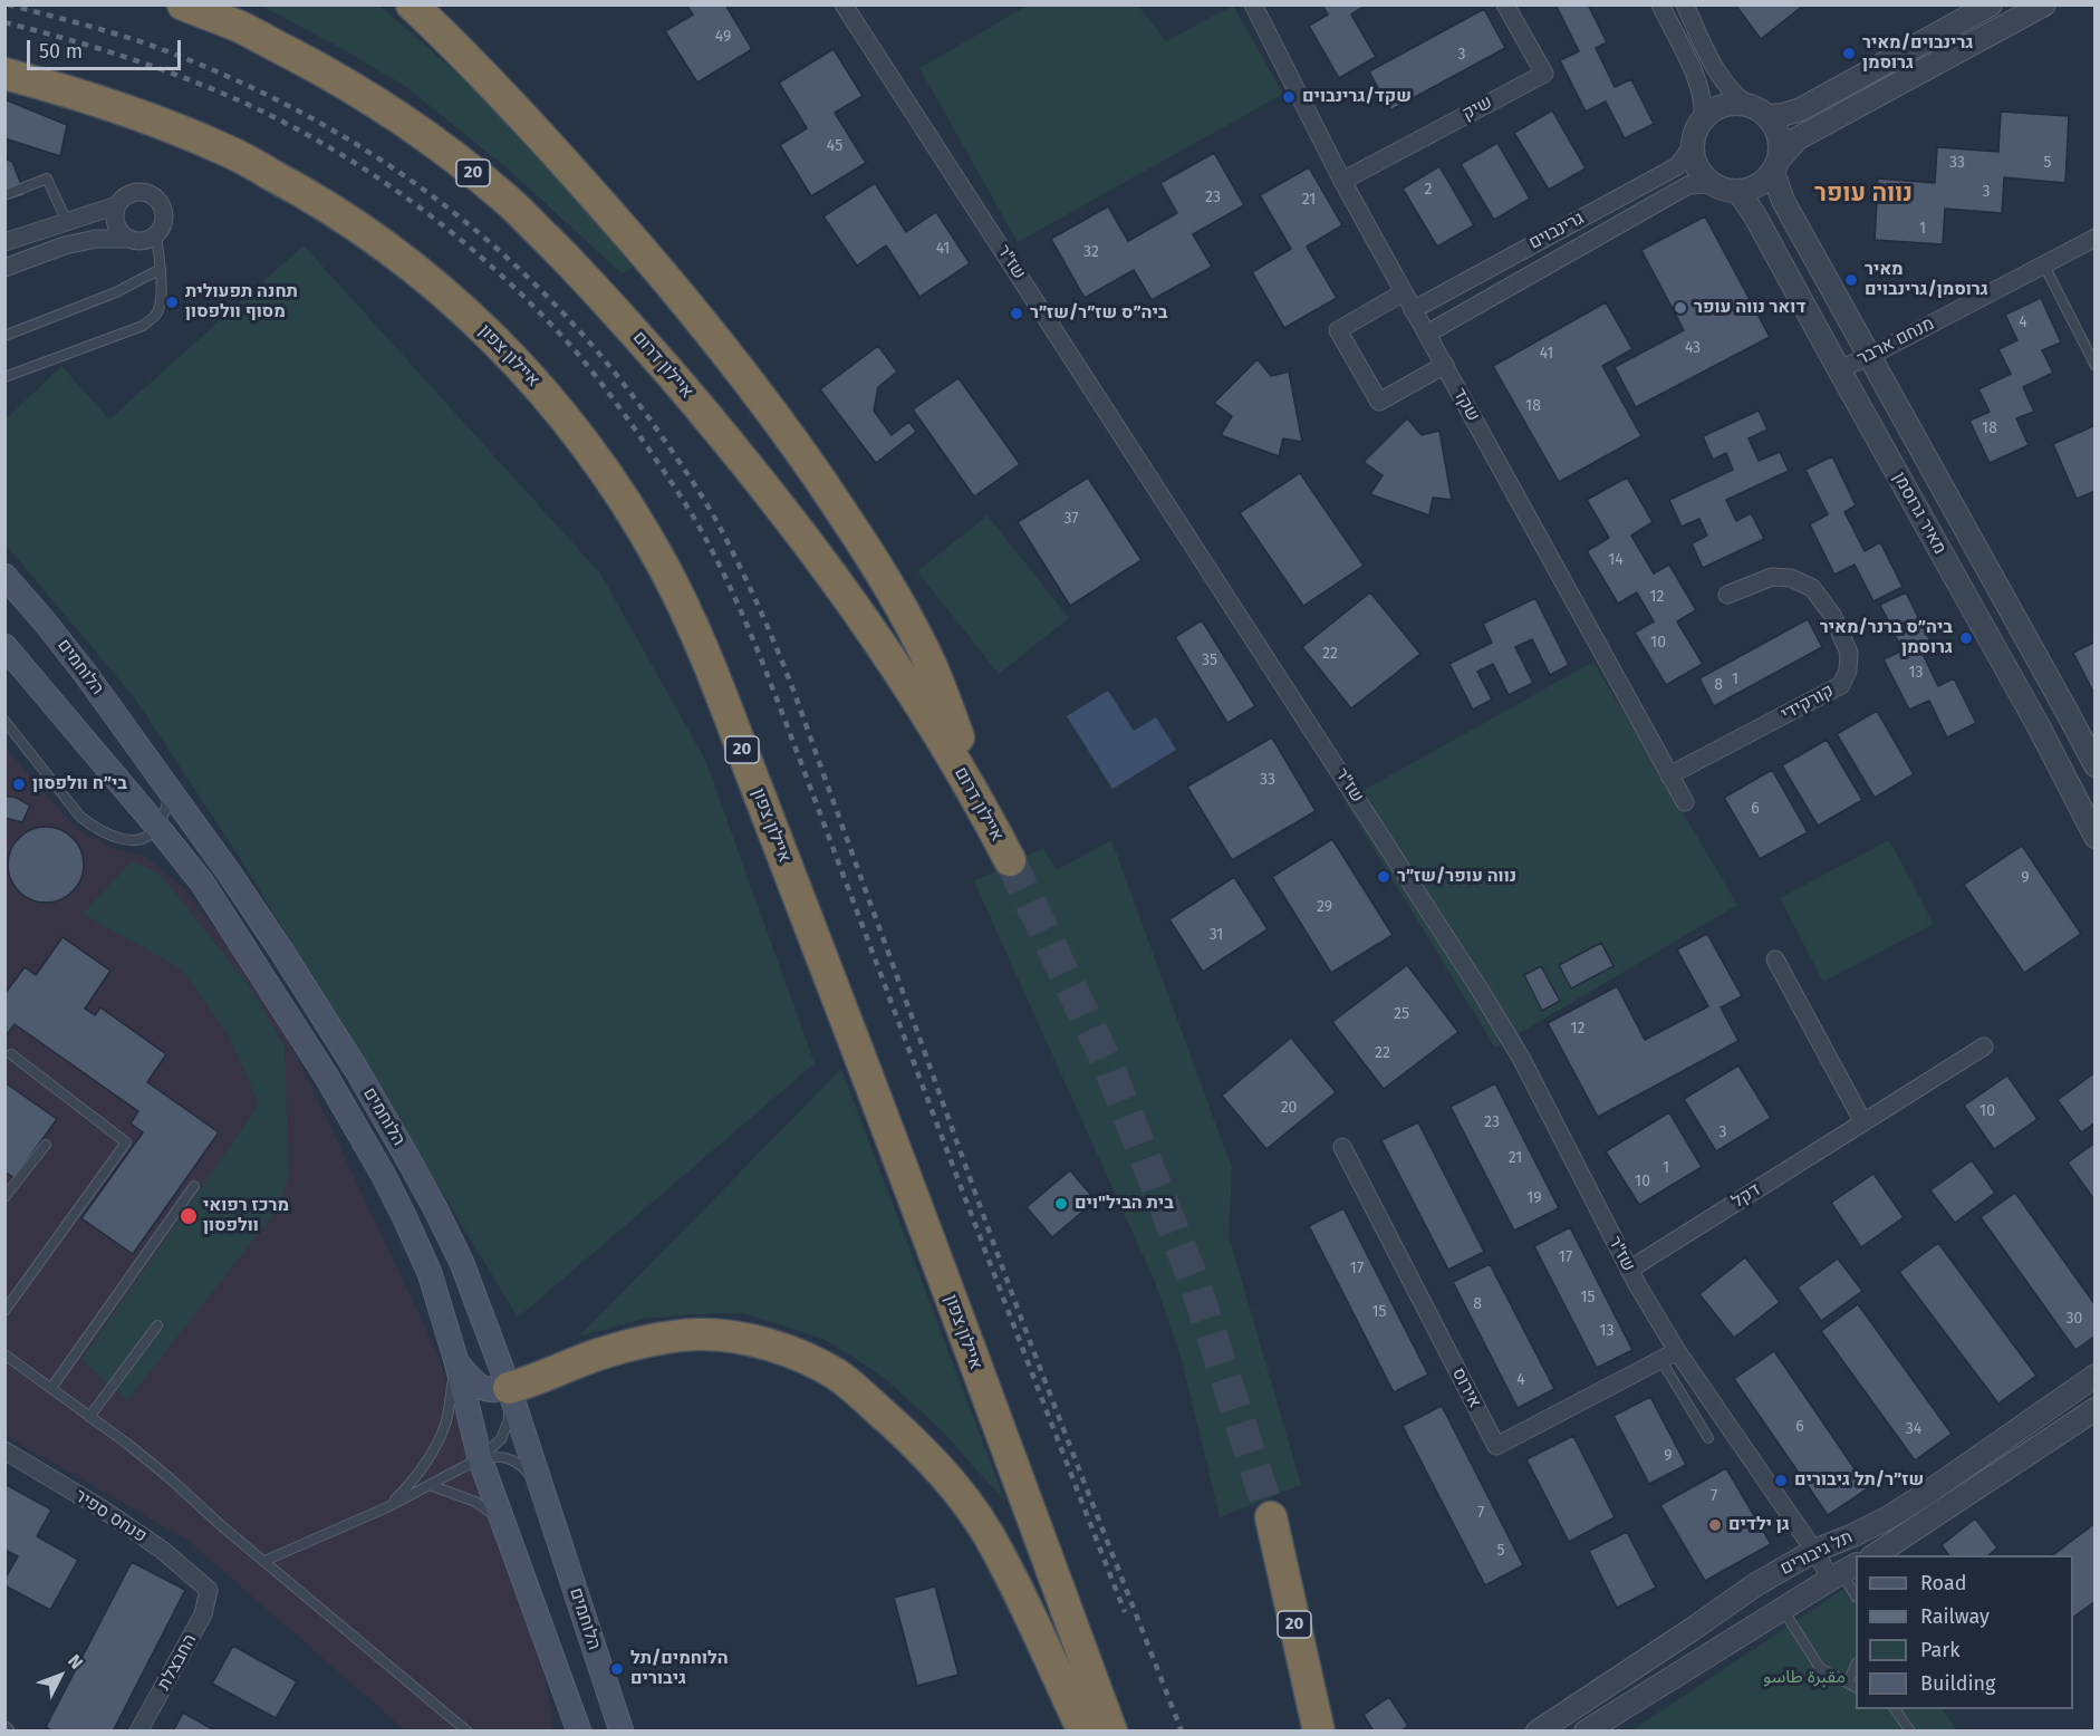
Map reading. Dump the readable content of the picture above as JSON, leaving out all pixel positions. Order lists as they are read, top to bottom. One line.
{"streets":{"highway":["20","איילון צפון","איילון דרום"],"main road":["הלוחמים"],"street":["שיק","גרינבוים","שז\"ר","מנחם ארבר","שקד","מאיר גרוסמן","קורקידי","דקל","אירוס","פנחס ספיר","תל גיבורים","החבצלת"]},"crossings":[["שיק","שקד"],["גרינבוים","שקד"],["גרינבוים","מאיר גרוסמן"],["שז\"ר","דקל"],["שז\"ר","אירוס"],["שז\"ר","תל גיבורים"],["מנחם ארבר","מאיר גרוסמן"],["שקד","קורקידי"],["פנחס ספיר","החבצלת"]],"districts":["נווה עופר"],"parks":["مقبرة طاسو"],"places":["גרינבוים/מאיר גרוסמן","שקד/גרינבוים","מאיר גרוסמן/גרינבוים","תחנה תפעולית מסוף וולפסון","דואר נווה עופר","ביה״ס שז״ר/שז״ר","ביה״ס ברנר/מאיר גרוסמן","בי״ח וולפסון","נווה עופר/שז״ר","בית הביל\"וים","מרכז רפואי וולפסון","שז״ר/תל גיבורים","גן ילדים","הלוחמים/תל גיבורים"],"house_numbers":["49","3","45","33","5","2","3","23","21","1","41","32","4","43","41","18","18","37","14","12","10","22","35","13","1","8","33","6","9","29","31","25","12","22","20","10","23","3","21","1","10","19","17","17","15","8","15","30","13","4","6","34","9","7","7","5"],"legend":["Road","Railway","Park","Building"],"scale_bar":"50 m","north":"top right"}
